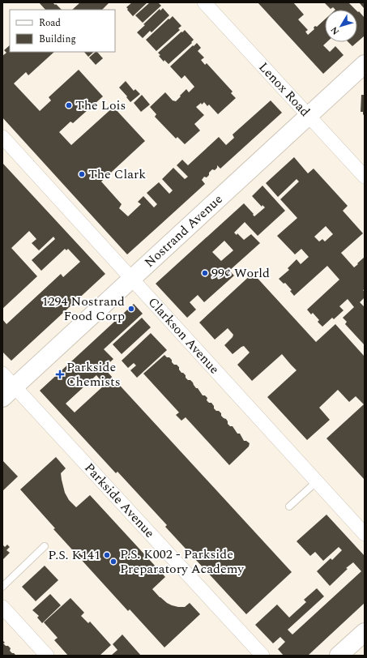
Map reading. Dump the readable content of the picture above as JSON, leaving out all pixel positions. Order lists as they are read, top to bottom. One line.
{"streets":{"main road":["Nostrand Avenue"],"street":["Lenox Road","Clarkson Avenue","Parkside Avenue"]},"crossings":[["Lenox Road","Nostrand Avenue"],["Nostrand Avenue","Clarkson Avenue"],["Nostrand Avenue","Parkside Avenue"]],"places":{"other":["The Lois","The Clark","99¢ World","1294 Nostrand Food Corp","P.S. K141","P.S. K002 - Parkside Preparatory Academy"],"health":["Parkside Chemists"]},"legend":["Road","Building"],"north":"bottom left"}
